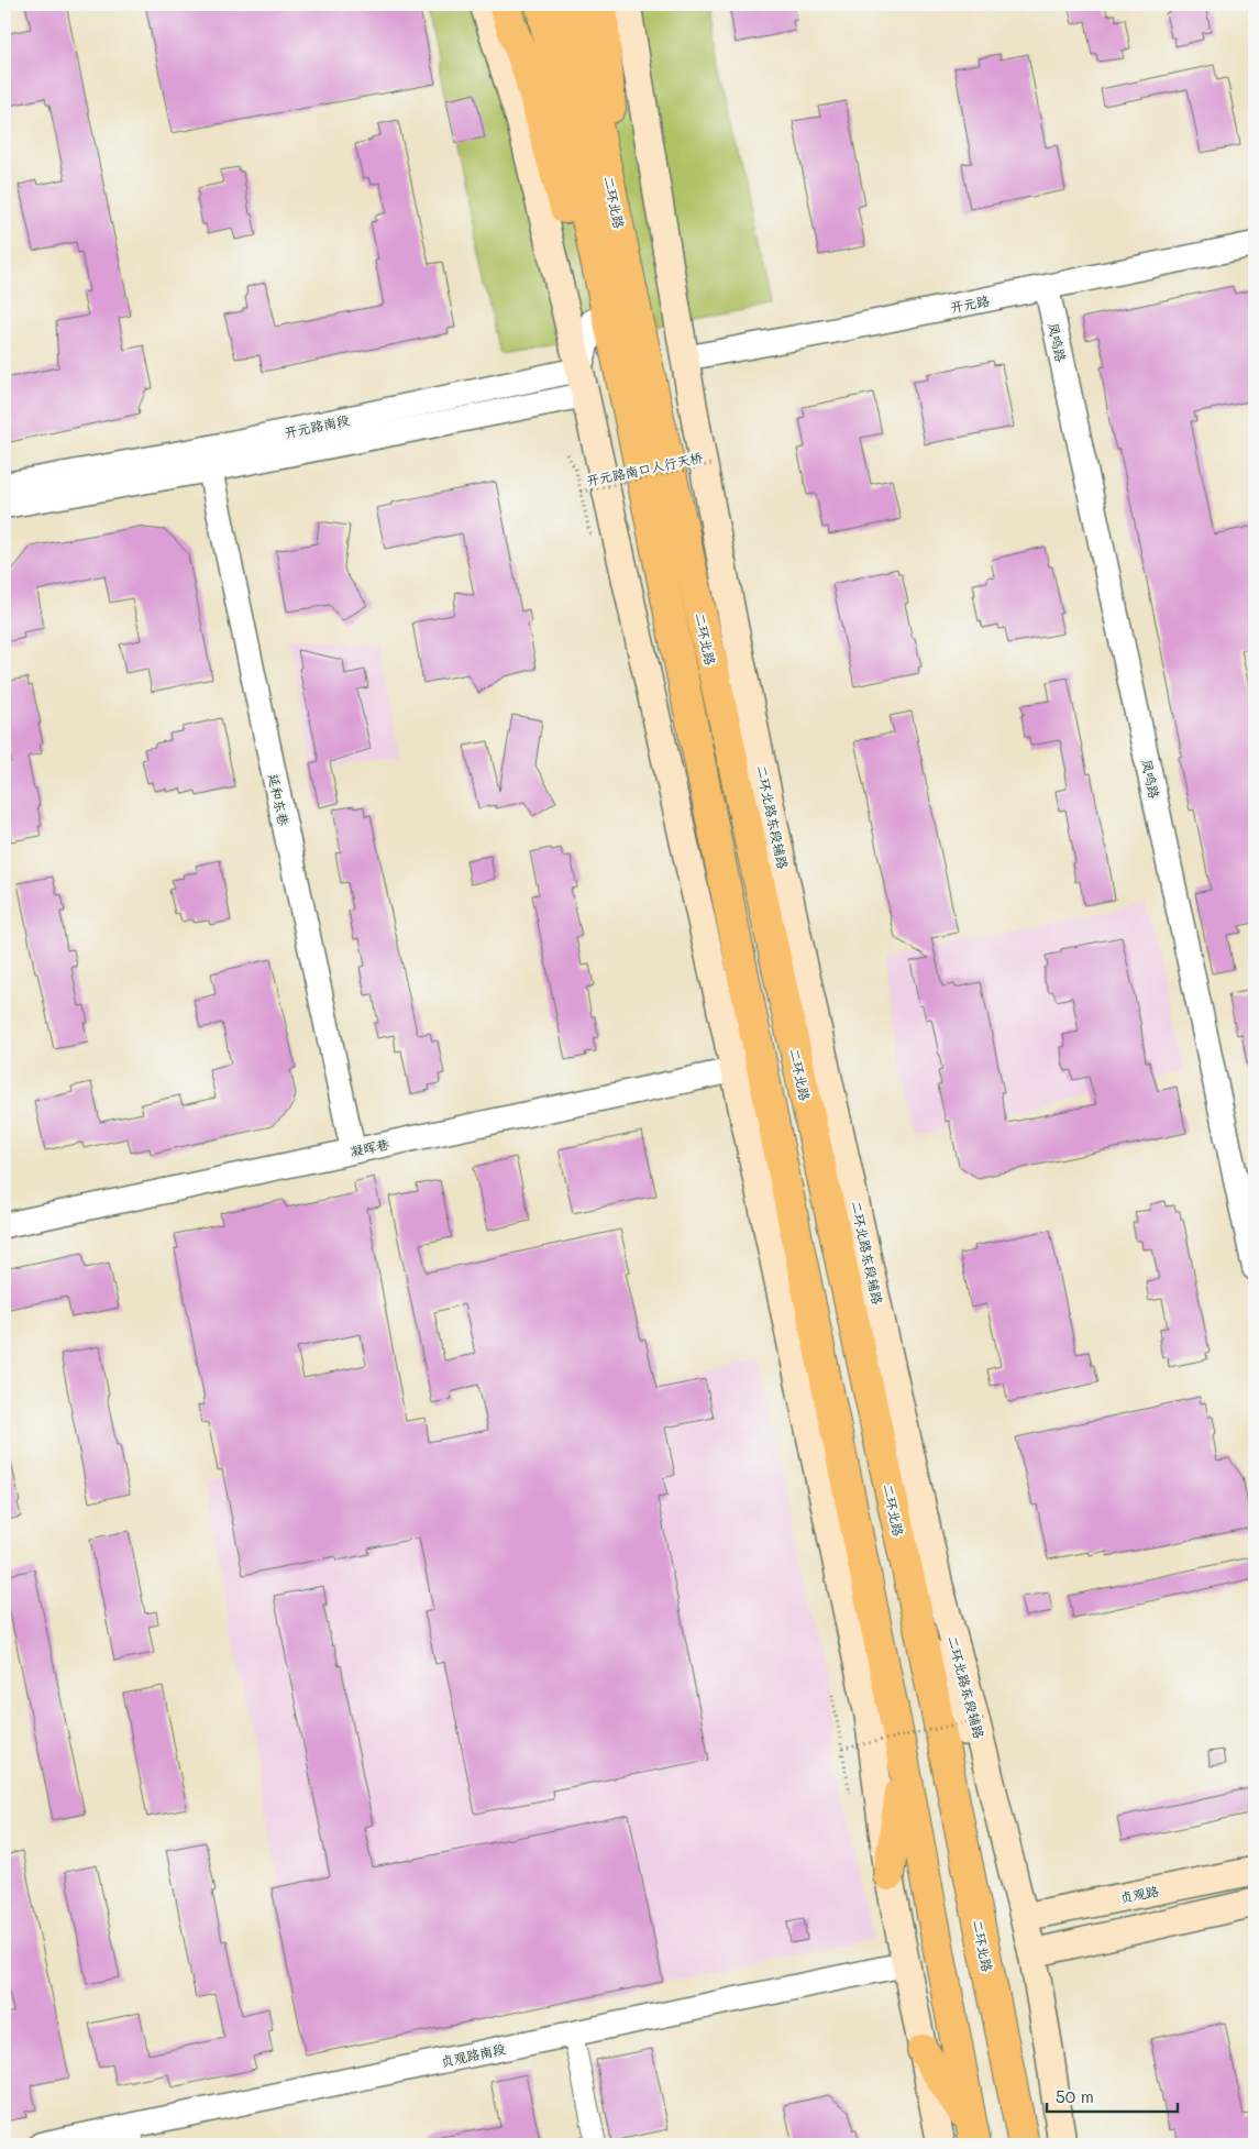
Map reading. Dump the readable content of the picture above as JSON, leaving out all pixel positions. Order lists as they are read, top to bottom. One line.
{"streets":{"highway":["二环北路"],"main road":["二环北路东段辅路","贞观路"],"street":["开元路","凤鸣路","开元路南段","延和东巷","凝晖巷","贞观路南段"],"path":["开元路南口人行天桥"]},"crossings":[["开元路","凤鸣路"],["开元路","二环北路东段辅路"],["开元路南段","延和东巷"],["延和东巷","凝晖巷"],["二环北路东段辅路","贞观路"]],"scale_bar":"50 m"}
